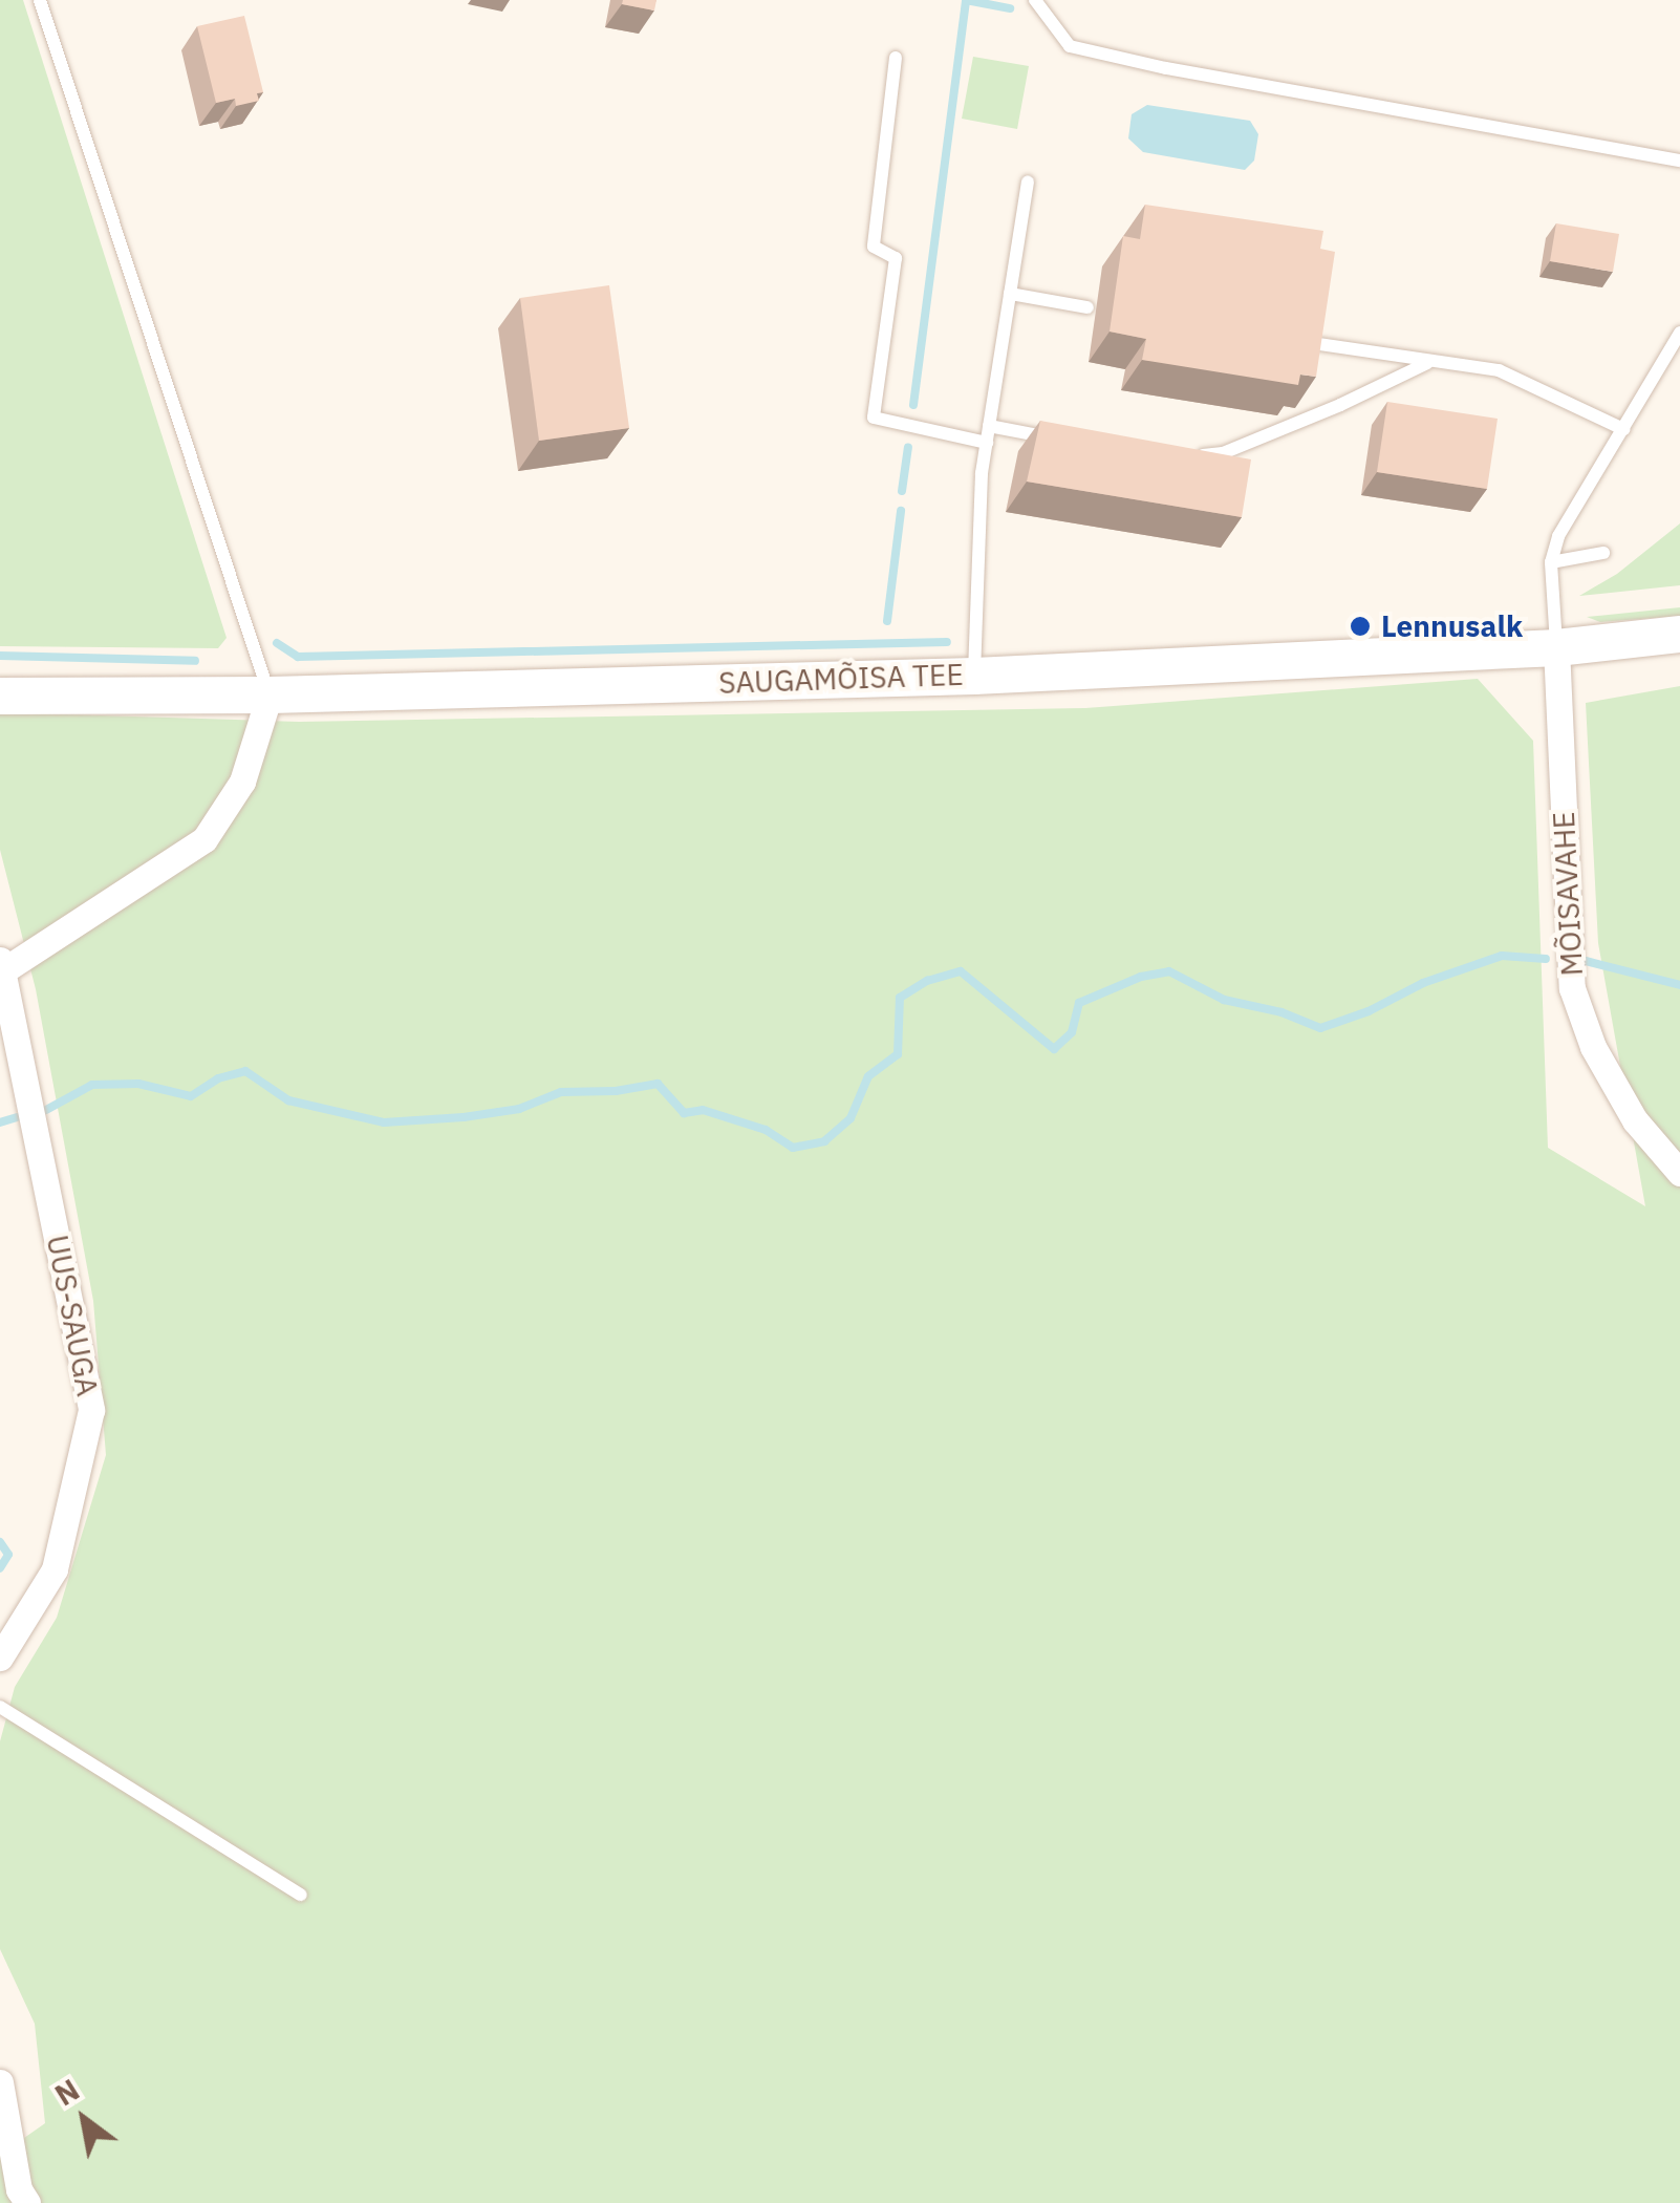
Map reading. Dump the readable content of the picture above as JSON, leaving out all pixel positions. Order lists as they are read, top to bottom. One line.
{"streets":{"street":["SAUGAMÕISA TEE","MÕISAVAHE","UUS-SAUGA"]},"crossings":[["SAUGAMÕISA TEE","MÕISAVAHE"]],"places":["Lennusalk"],"north":"top left"}
